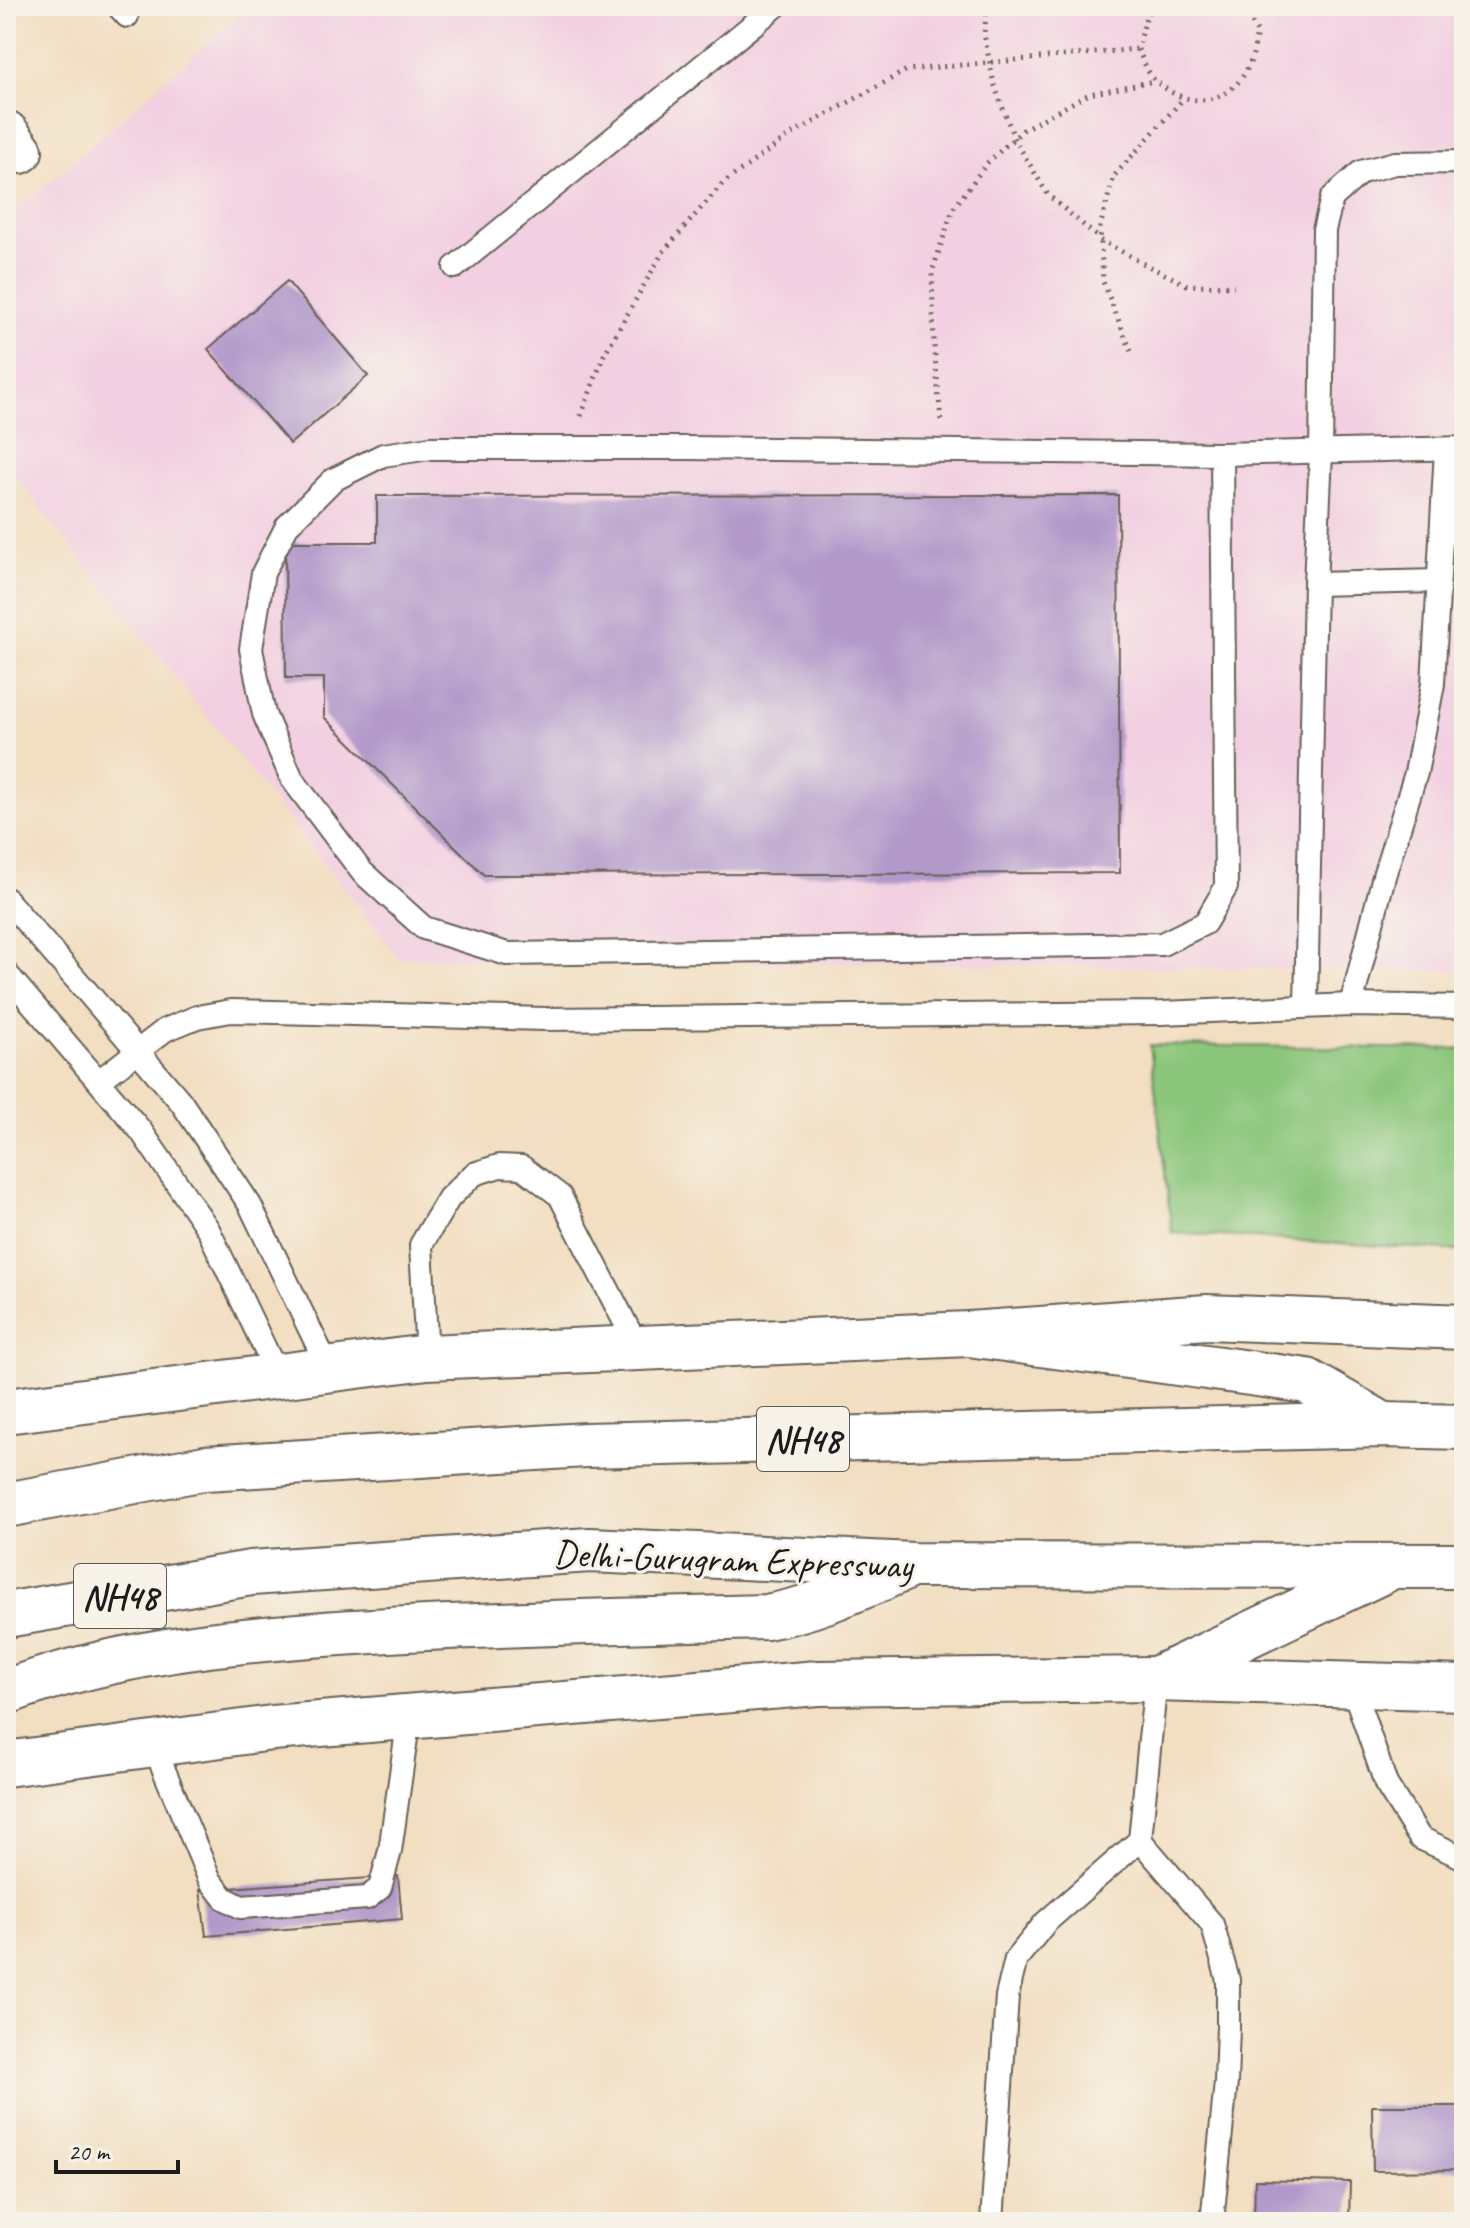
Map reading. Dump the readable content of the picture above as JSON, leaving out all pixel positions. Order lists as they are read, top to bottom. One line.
{"streets":{"main road":["NH48","Delhi-Gurugram Expressway"]},"scale_bar":"20 m"}
